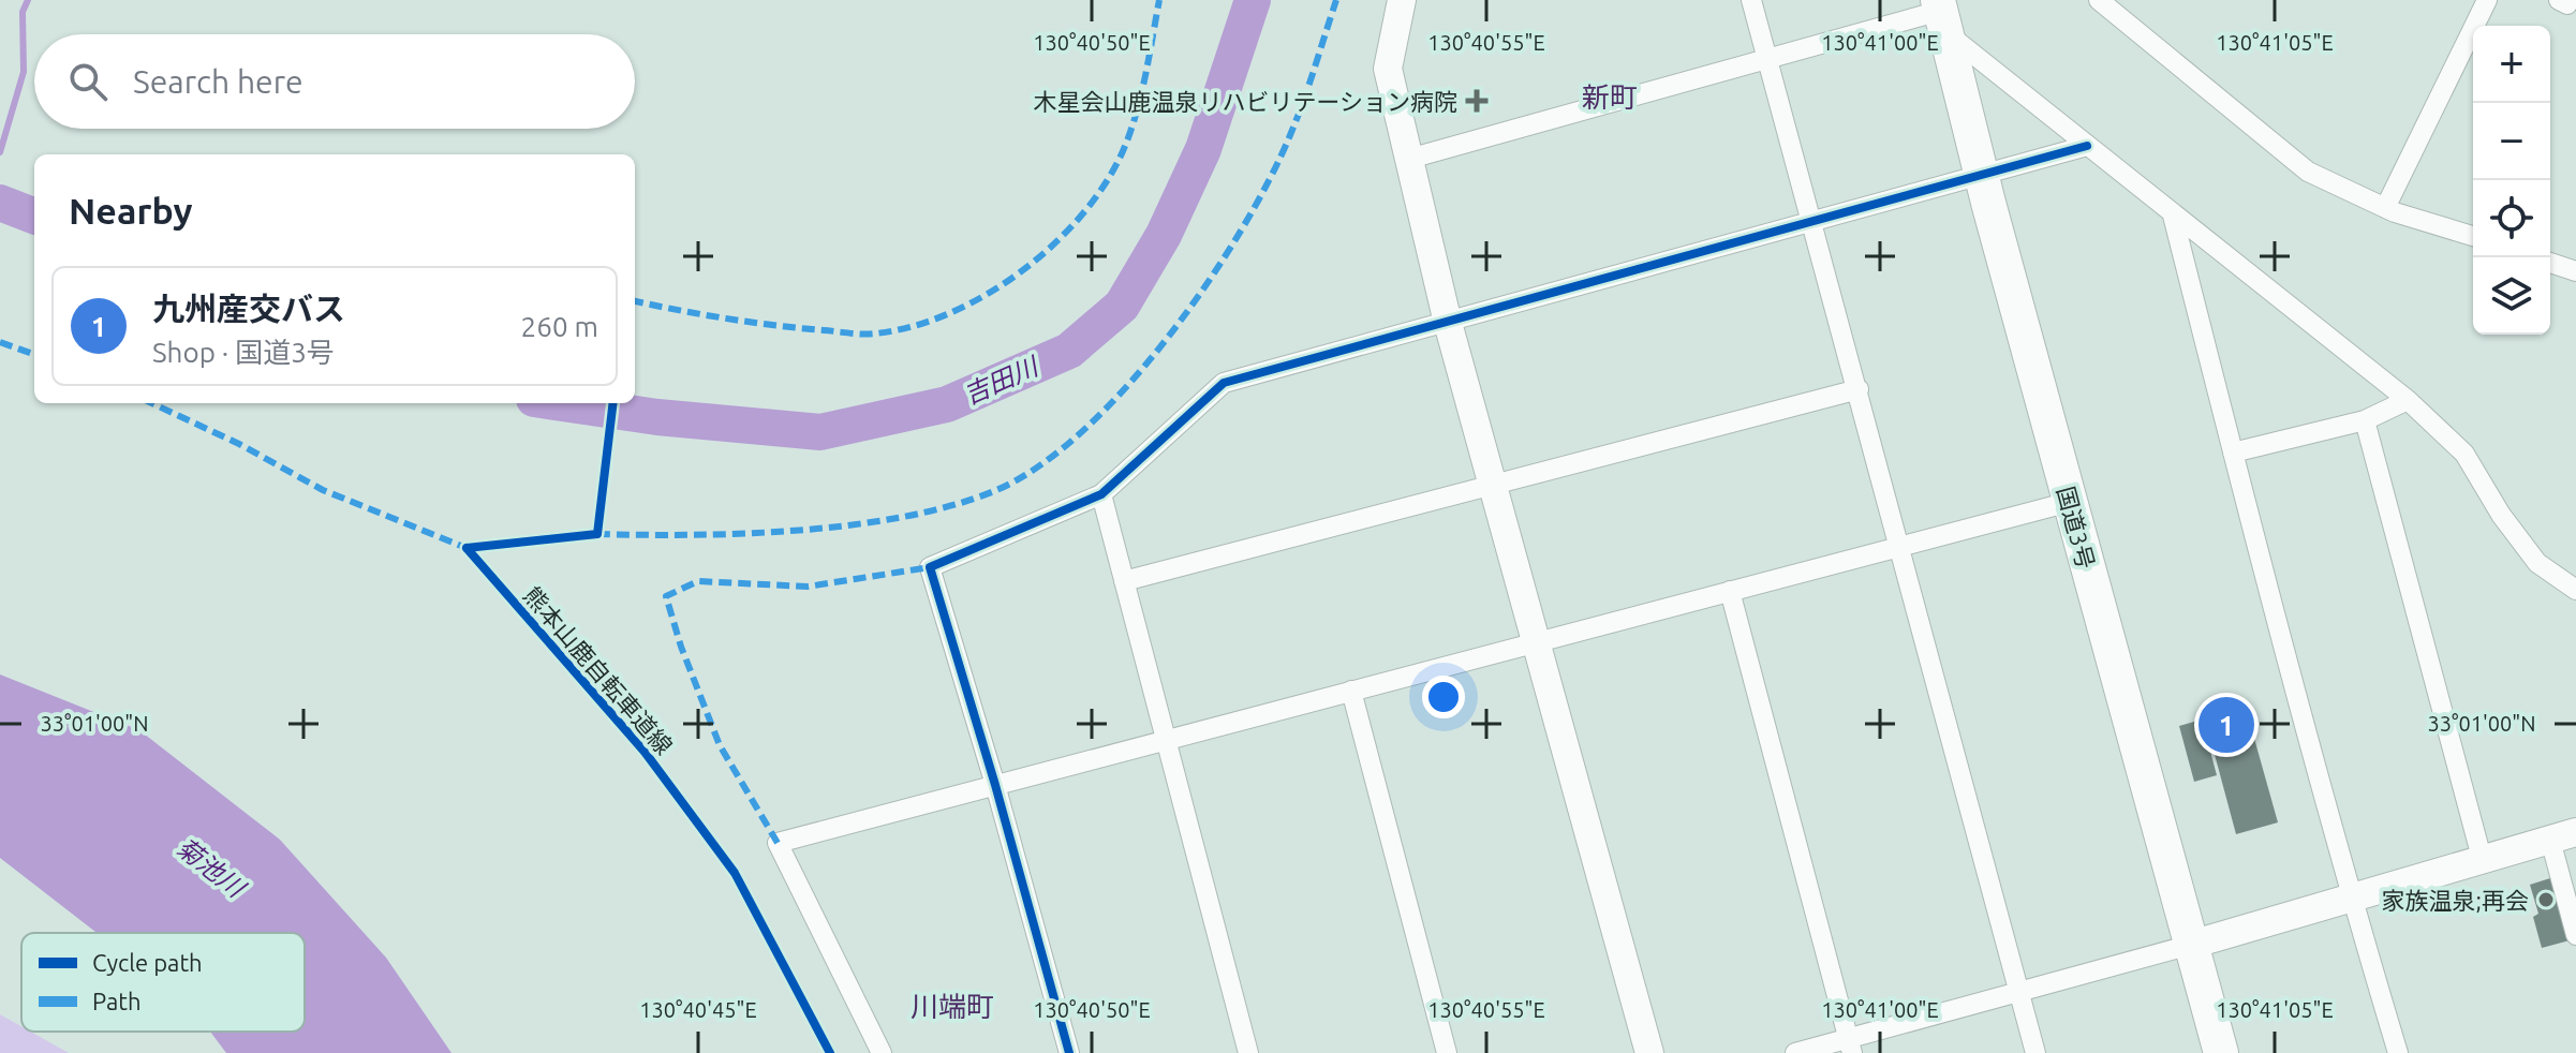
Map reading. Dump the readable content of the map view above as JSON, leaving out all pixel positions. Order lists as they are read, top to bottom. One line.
{"streets":{"highway":["国道3号"],"cycle path":["熊本山鹿自転車道線"]},"districts":["新町","川端町"],"water":["吉田川","菊池川"],"places":{"health":["木星会山鹿温泉リハビリテーション病院"],"other":["家族温泉;再会"]},"legend":["Cycle path","Path"],"page":{"map_buttons":["+","−"],"search":"Search here","heading":"Nearby","list":[{"mark":"1","name":"九州産交バス","note":"Shop · 国道3号","value":"260 m"}],"pins":"1"},"coordinates":["130°40'50\"E","130°40'55\"E","130°41'00\"E","130°41'05\"E","33°01'00\"N","130°40'45\"E"]}
